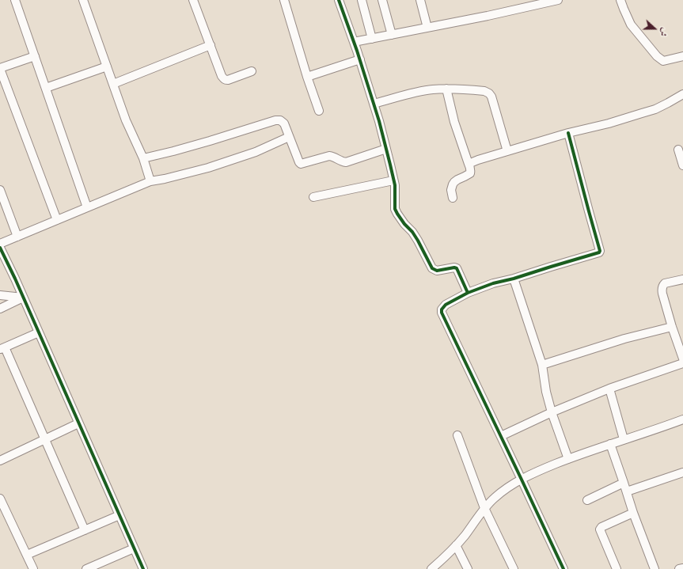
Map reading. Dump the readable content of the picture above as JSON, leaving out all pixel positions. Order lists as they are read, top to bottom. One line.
{"north":"right"}
